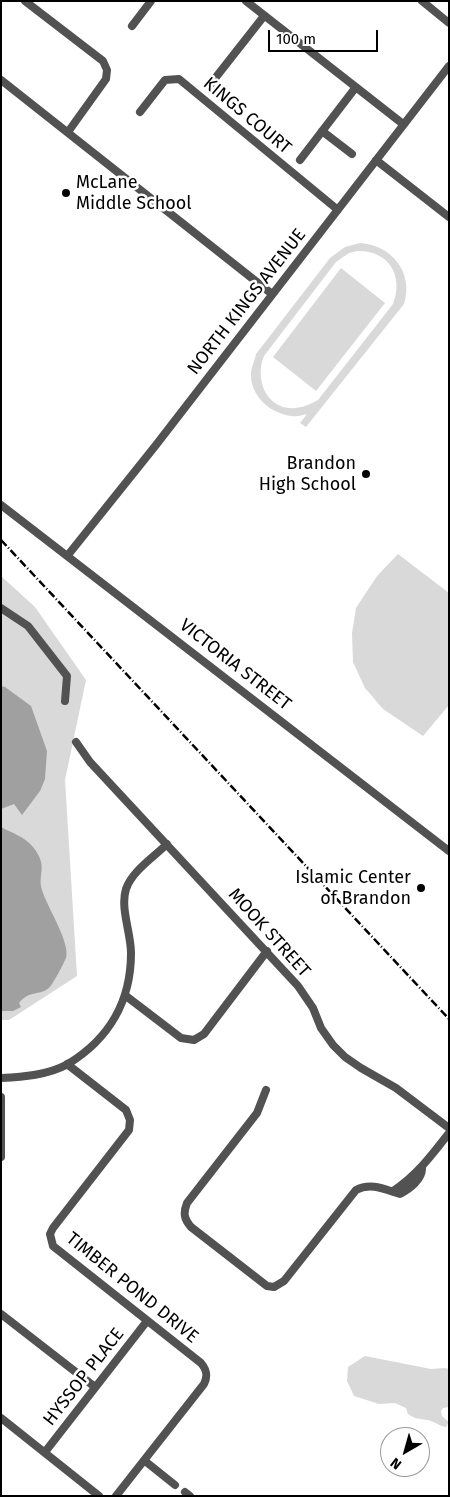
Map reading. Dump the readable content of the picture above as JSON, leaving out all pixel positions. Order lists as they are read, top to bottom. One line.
{"streets":{"street":["KINGS COURT","NORTH KINGS AVENUE","VICTORIA STREET","MOOK STREET","TIMBER POND DRIVE","HYSSOP PLACE"]},"crossings":[["KINGS COURT","NORTH KINGS AVENUE"],["NORTH KINGS AVENUE","VICTORIA STREET"],["TIMBER POND DRIVE","HYSSOP PLACE"]],"places":["McLane Middle School","Brandon High School","Islamic Center of Brandon"],"scale_bar":"100 m","north":"bottom left"}
